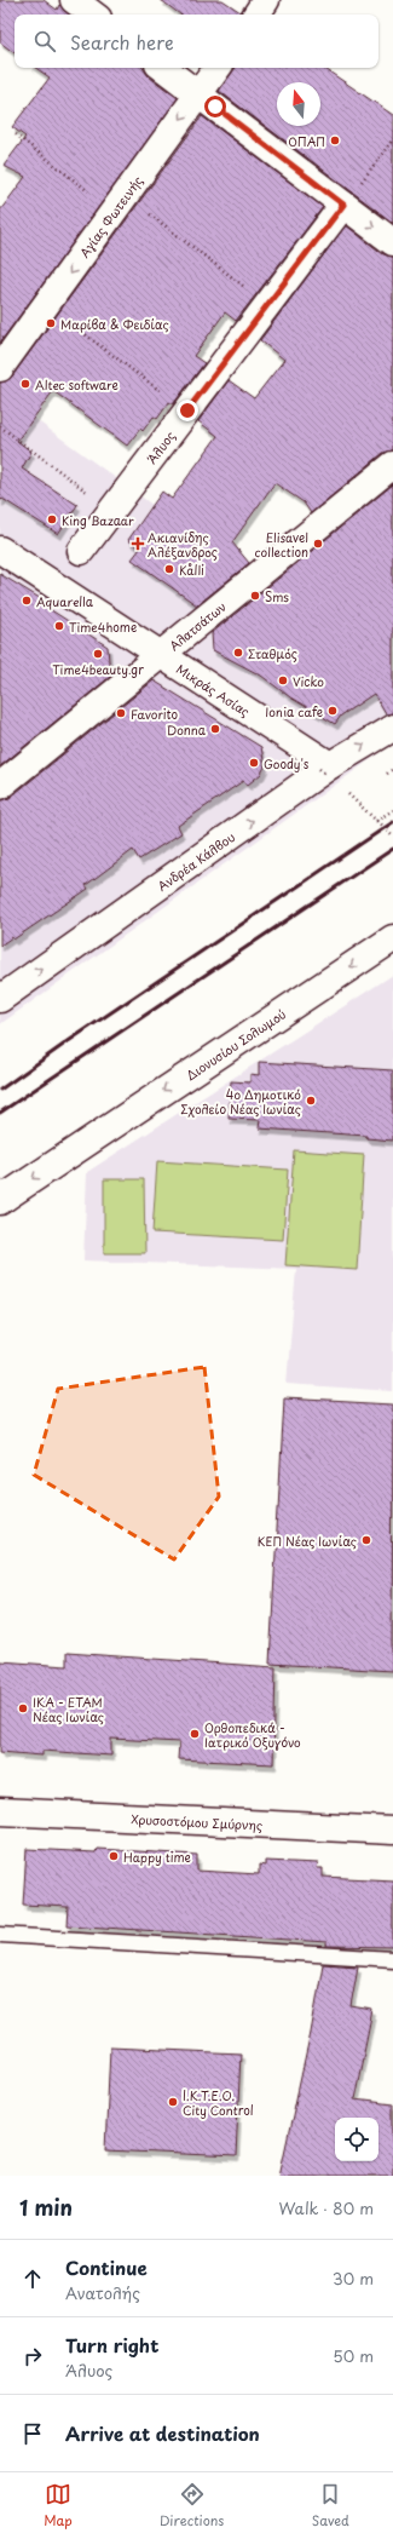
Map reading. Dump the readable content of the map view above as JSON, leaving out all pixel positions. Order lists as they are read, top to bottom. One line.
{"streets":{"street":["Αγίας Φωτεινής","Άλυος","Αλατσάτων","Μικράς Ασίας","Ανδρέα Κάλβου","Διονυσίου Σολωμού","Χρυσοστόμου Σμύρνης"]},"crossings":[["Αλατσάτων","Μικράς Ασίας"],["Μικράς Ασίας","Ανδρέα Κάλβου"]],"one_way":["Αγίας Φωτεινής","Ανδρέα Κάλβου","Διονυσίου Σολωμού"],"places":{"other":["ΟΠΑΠ","Μαρίβα & Φειδίας","Altec software","King Bazaar","Elisavel collection","Kålli","Sms","Aquarella","Time4home","Σταθμός","Time4beauty.gr","Vicko","Ionia cafe","Favorito","Donna","Goody's","4ο Δημοτικό Σχολείο Νέας Ιωνίας","ΚΕΠ Νέας Ιωνίας","ΙΚΑ - ΕΤΑΜ Νέας Ιωνίας","Ορθοπεδικά - Ιατρικό Οξυγόνο","Happy time","I.Κ.Τ.Ε.Ο. City Control"],"health":["Ακιανίδης Αλέξανδρος"]},"north":"top","page":{"search":"Search here","heading":["1 min","Walk · 80 m"],"list":[["Continue","Ανατολής","30 m"],["Turn right","Άλυος","50 m"],"Arrive at destination"],"nav":["Map","Directions","Saved"]}}
